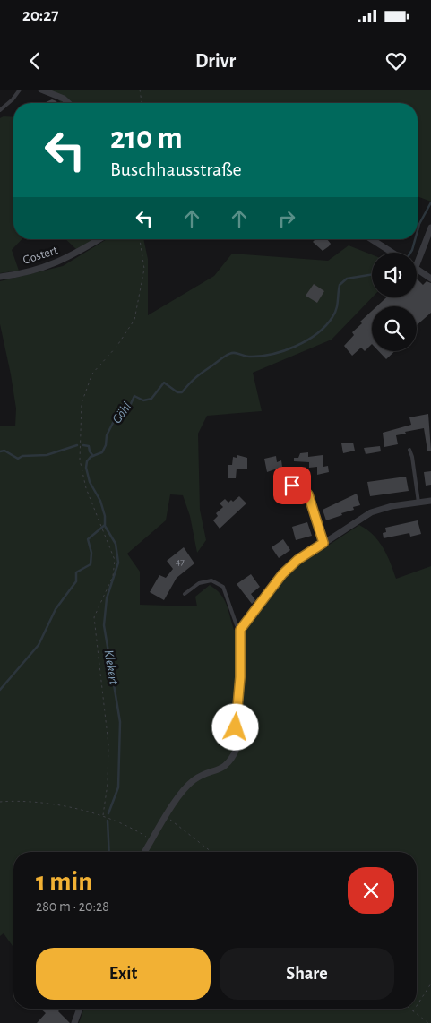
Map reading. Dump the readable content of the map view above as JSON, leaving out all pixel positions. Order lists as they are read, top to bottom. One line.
{"streets":{"street":["Gostert"]},"water":["Göhl","Klekert"],"house_numbers":["47"],"page":{"status":"20:27","header":"Drivr","turn":["210 m","Buschhausstraße"],"heading":["1 min","280 m · 20:28"],"buttons":["Exit","Share"]}}
